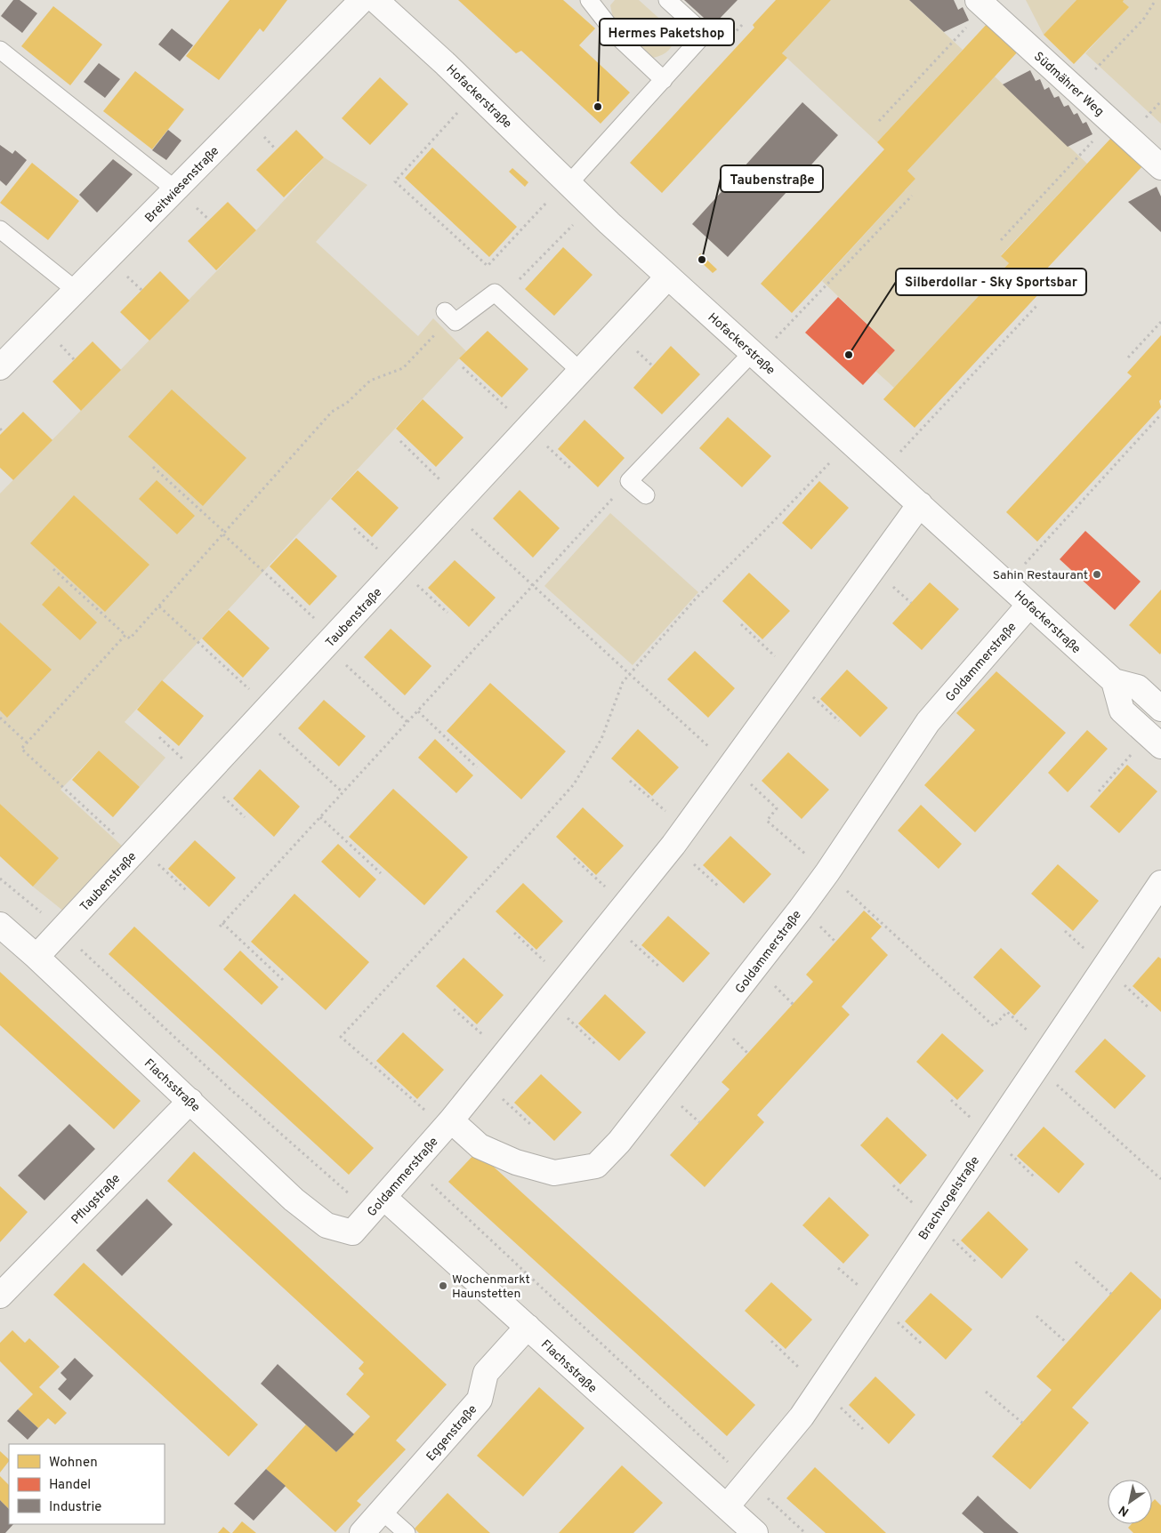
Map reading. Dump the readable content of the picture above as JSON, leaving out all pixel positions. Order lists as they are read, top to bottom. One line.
{"streets":{"street":["Südmährer Weg","Hofackerstraße","Breitwiesenstraße","Taubenstraße","Goldammerstraße","Flachsstraße","Brachvogelstraße","Pflugstraße","Eggenstraße"]},"crossings":[["Hofackerstraße","Taubenstraße"],["Hofackerstraße","Goldammerstraße"],["Taubenstraße","Flachsstraße"],["Goldammerstraße","Flachsstraße"],["Flachsstraße","Brachvogelstraße"],["Flachsstraße","Pflugstraße"],["Flachsstraße","Eggenstraße"]],"places":["Hermes Paketshop","Taubenstraße","Silberdollar - Sky Sportsbar","Sahin Restaurant","Wochenmarkt Haunstetten"],"legend":["Wohnen","Handel","Industrie"],"north":"bottom left"}
